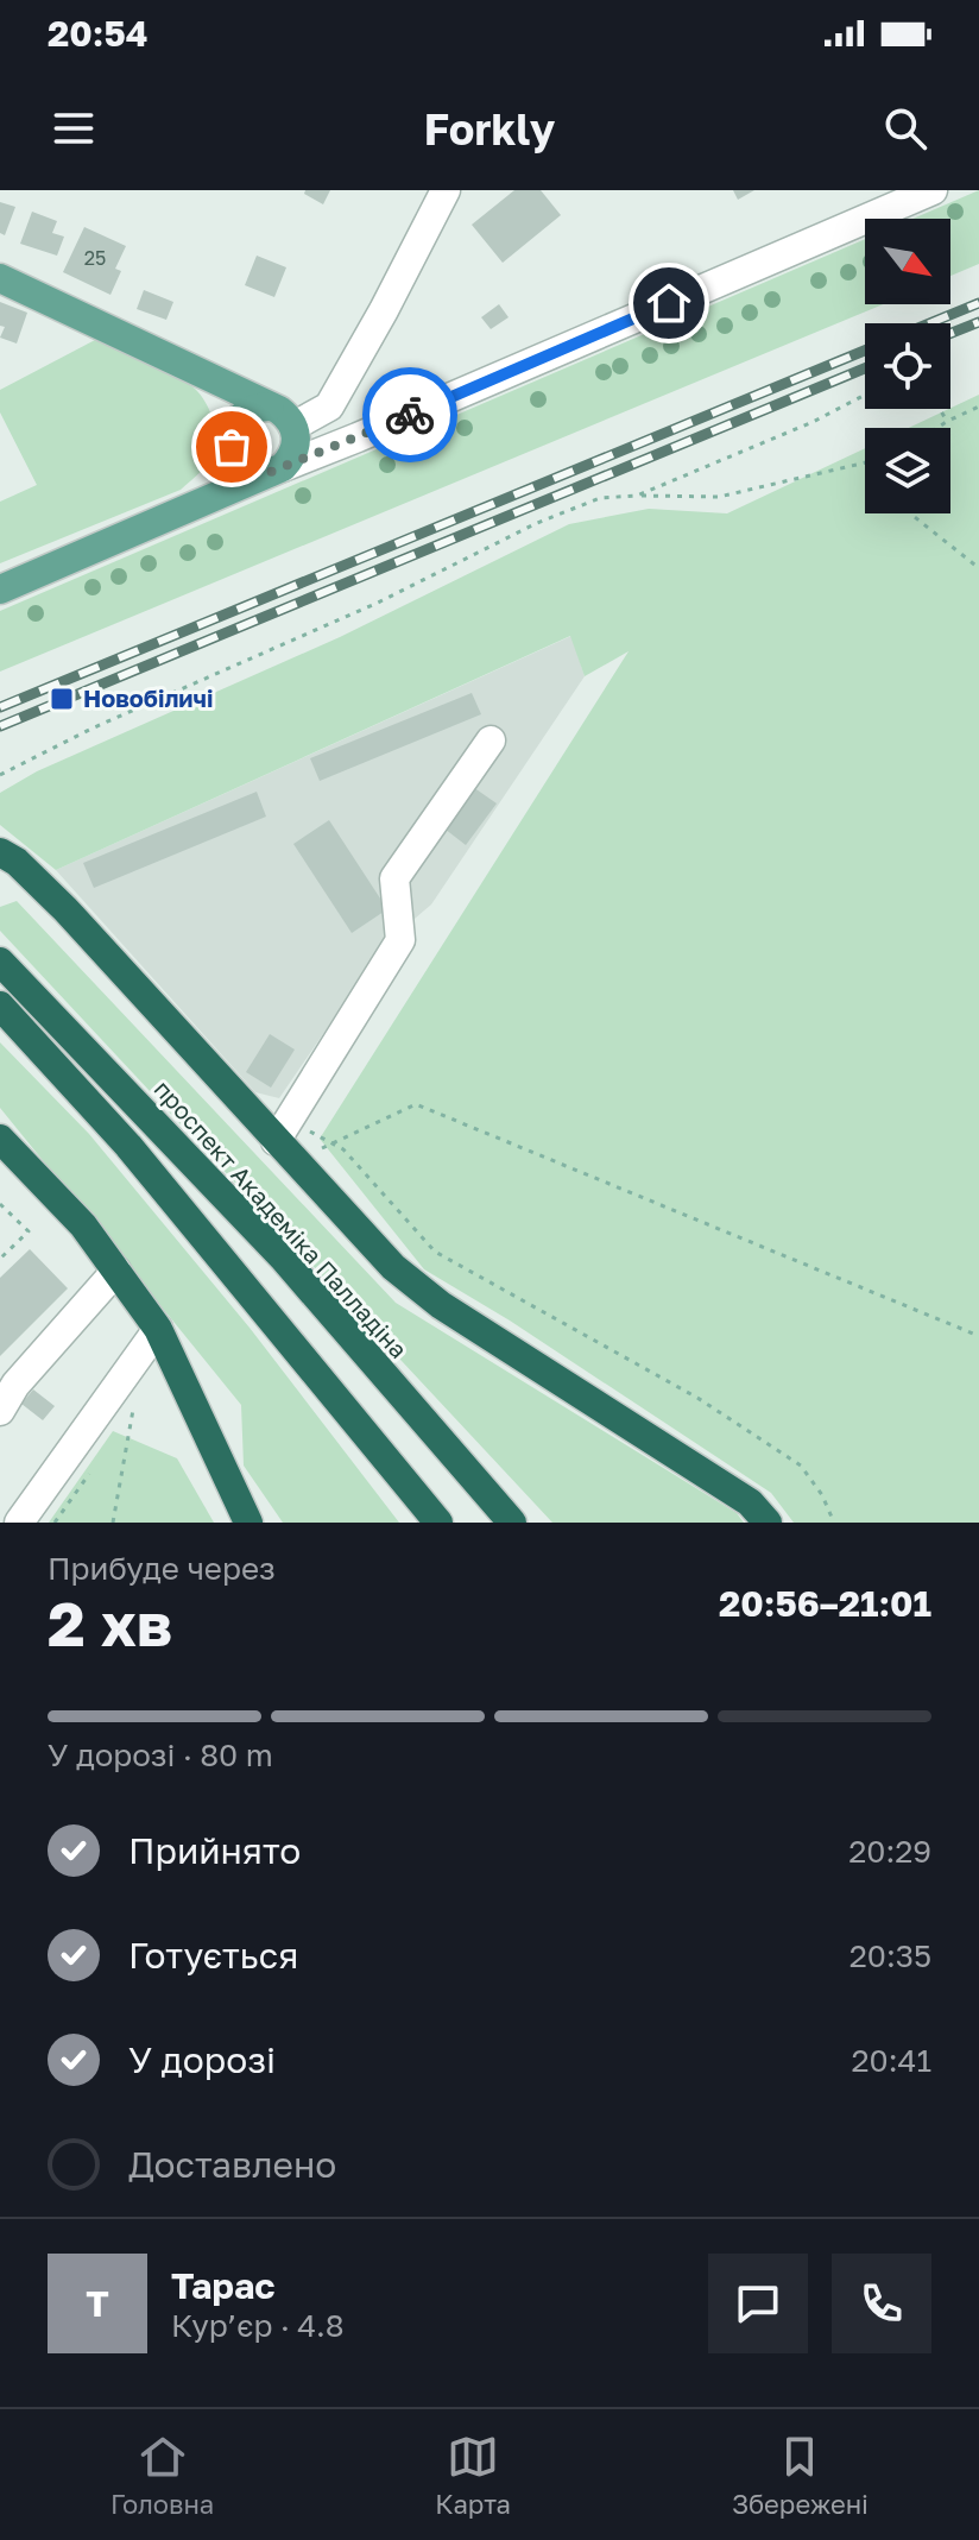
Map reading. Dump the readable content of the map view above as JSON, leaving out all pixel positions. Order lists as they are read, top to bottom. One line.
{"streets":{"highway":["проспект Академіка Палладіна"]},"places":{"transit":["Новобіличі"]},"house_numbers":["25"],"north":"bottom right","page":{"status":"20:54","header":"Forkly","heading":["2 хв","Прибуде через","20:56–21:01"],"panel":["Тарас","Кур’єр · 4.8"],"bar":"У дорозі · 80 m","list":[["Прийнято","20:29"],["Готується","20:35"],["У дорозі","20:41"],"Доставлено"],"round":"Т","tabs":["Головна","Карта","Збережені"]}}
